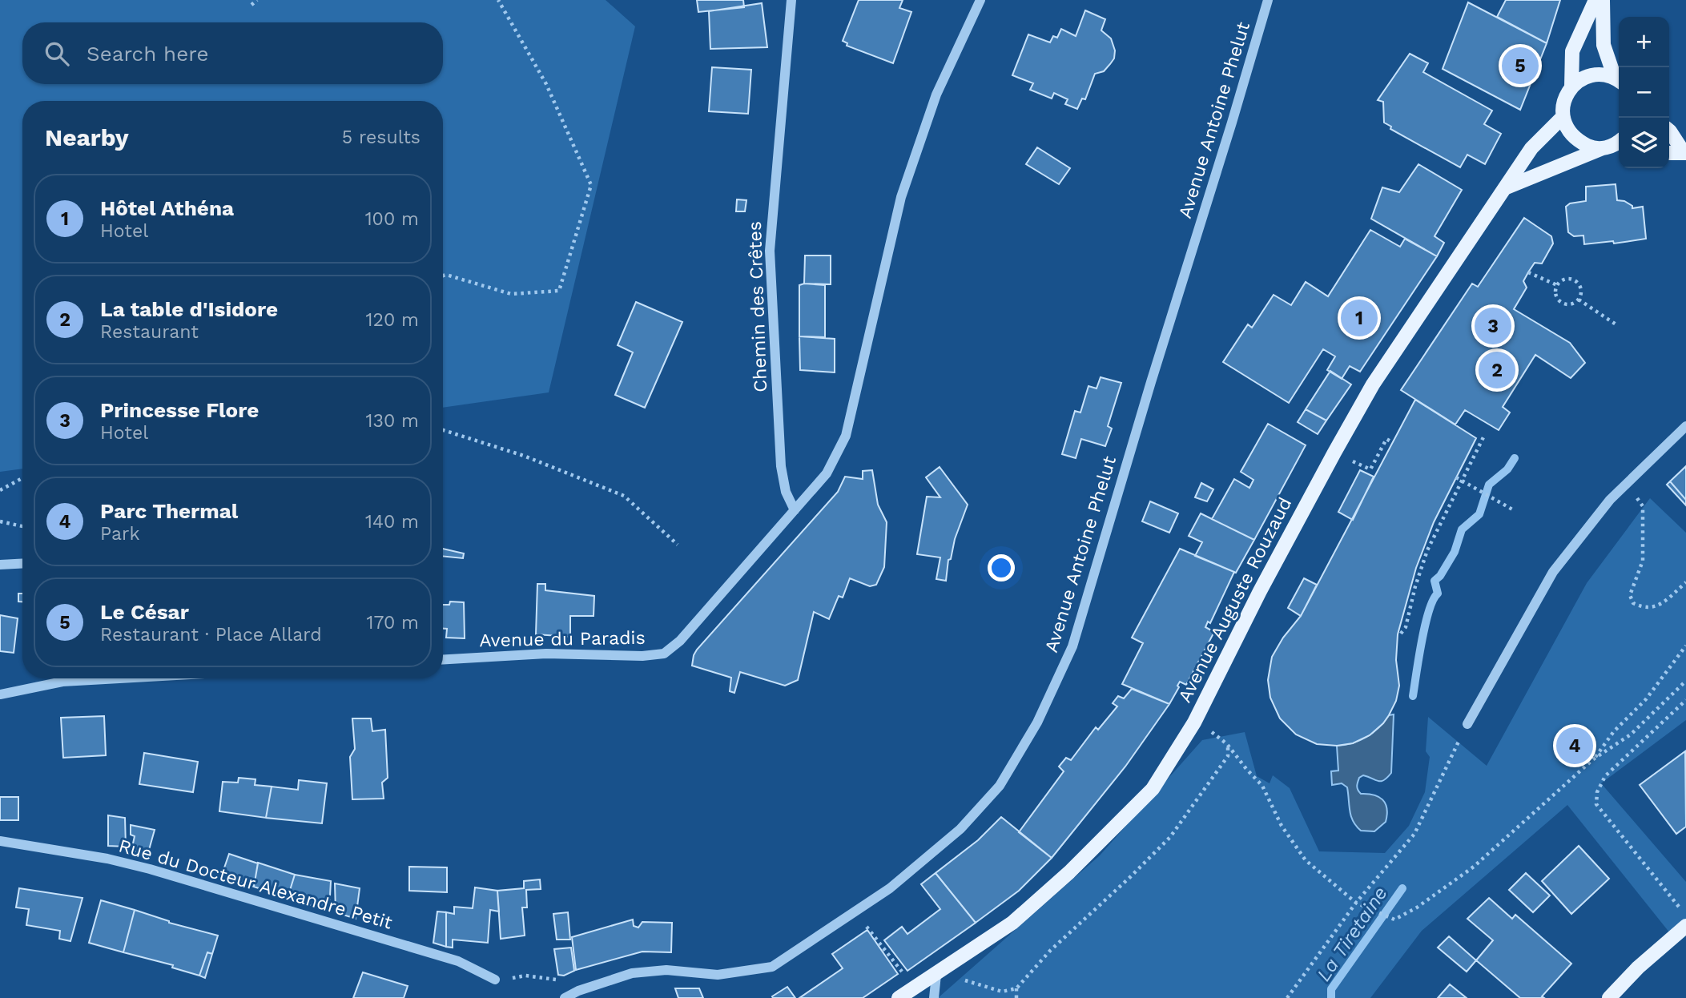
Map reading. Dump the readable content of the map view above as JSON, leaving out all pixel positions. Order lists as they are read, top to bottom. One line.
{"streets":{"main road":["Avenue Auguste Rouzaud"],"street":["Avenue Antoine Phelut","Chemin des Crêtes","Avenue du Paradis","Rue du Docteur Alexandre Petit"]},"crossings":[["Chemin des Crêtes","Avenue du Paradis"]],"water":["La Tiretaine"],"page":{"map_buttons":["+","−"],"search":"Search here","pins":["5","1","3","2","4"],"heading":["Nearby","5 results"],"list":[{"mark":"1","name":"Hôtel Athéna","note":"Hotel","value":"100 m"},{"mark":"2","name":"La table d'Isidore","note":"Restaurant","value":"120 m"},{"mark":"3","name":"Princesse Flore","note":"Hotel","value":"130 m"},{"mark":"4","name":"Parc Thermal","note":"Park","value":"140 m"},{"mark":"5","name":"Le César","note":"Restaurant · Place Allard","value":"170 m"}]}}
